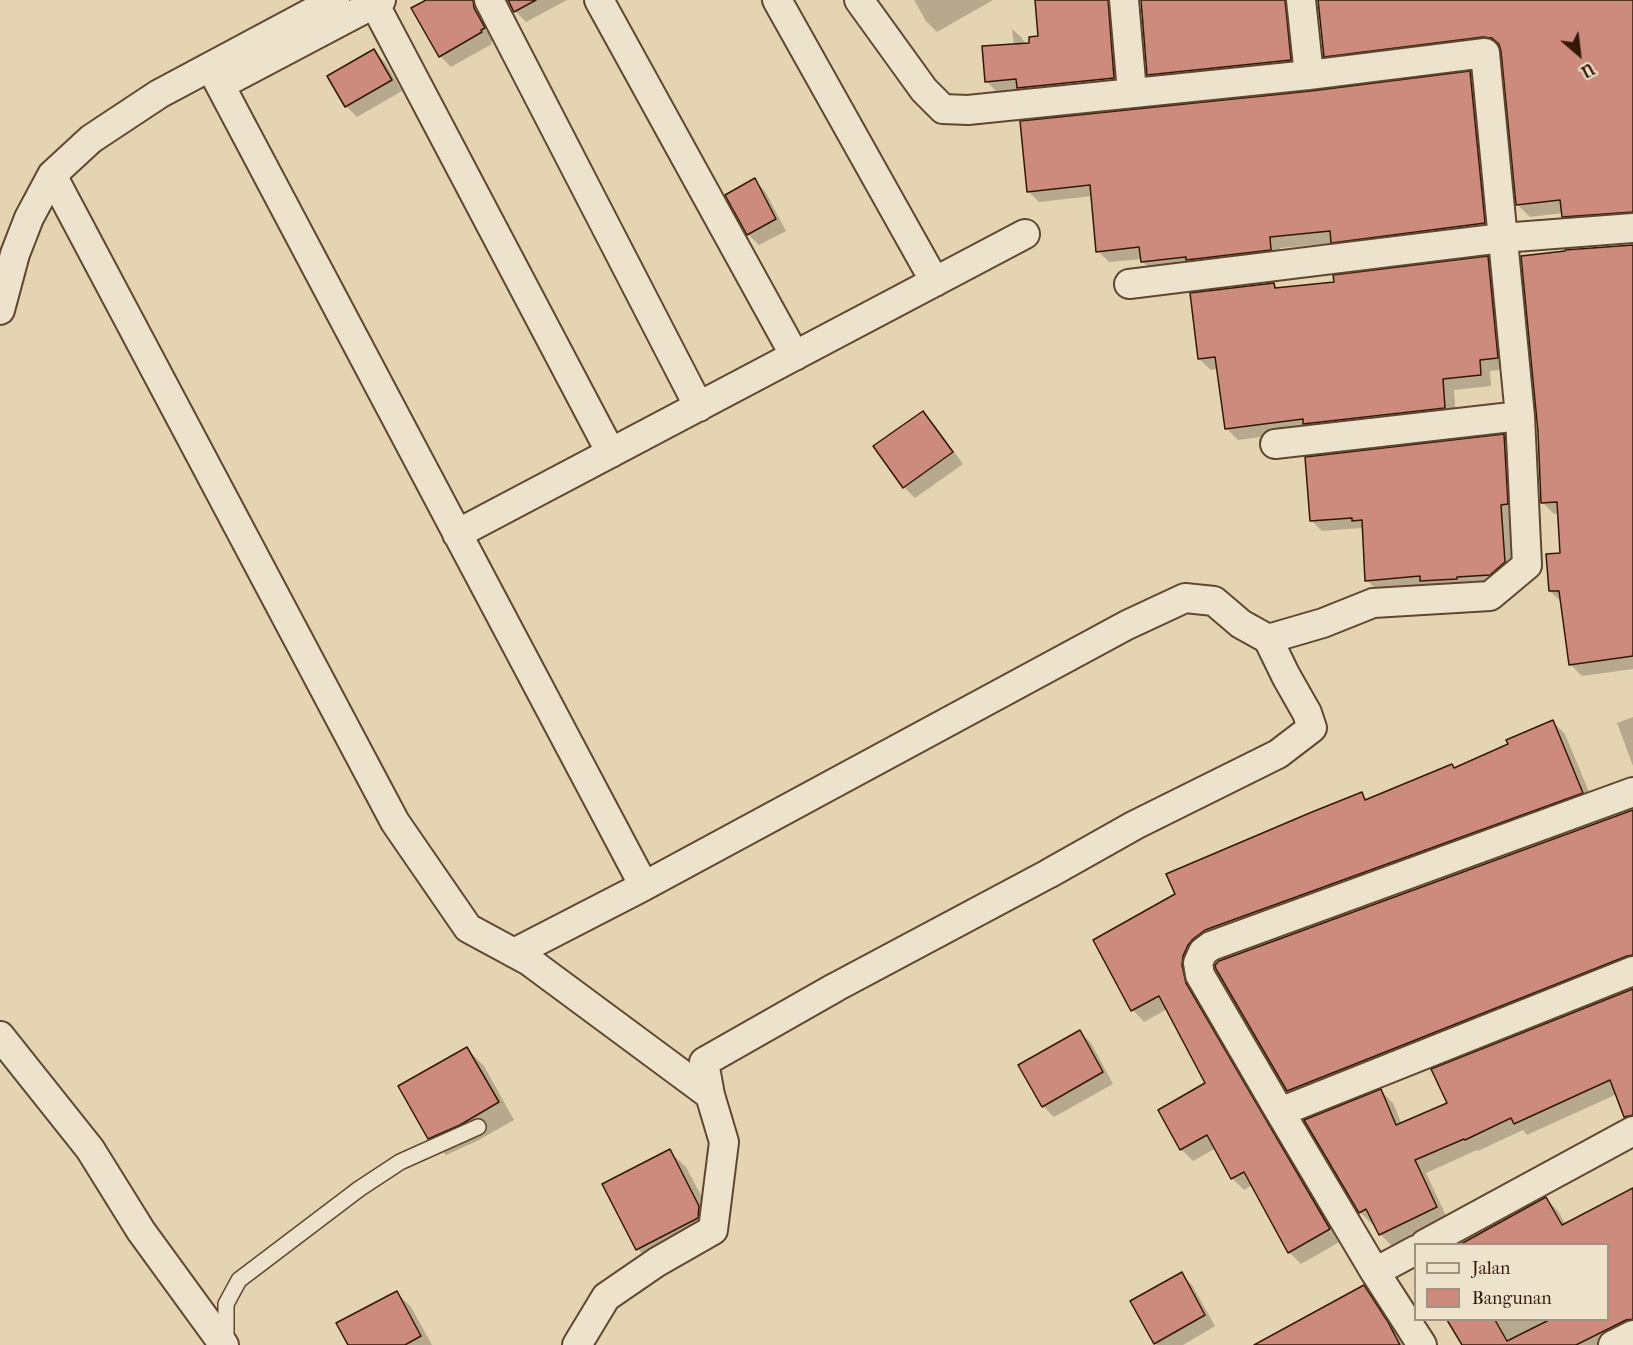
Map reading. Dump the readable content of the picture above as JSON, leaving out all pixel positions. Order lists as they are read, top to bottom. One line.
{"legend":["Jalan","Bangunan"],"north":"bottom right"}
